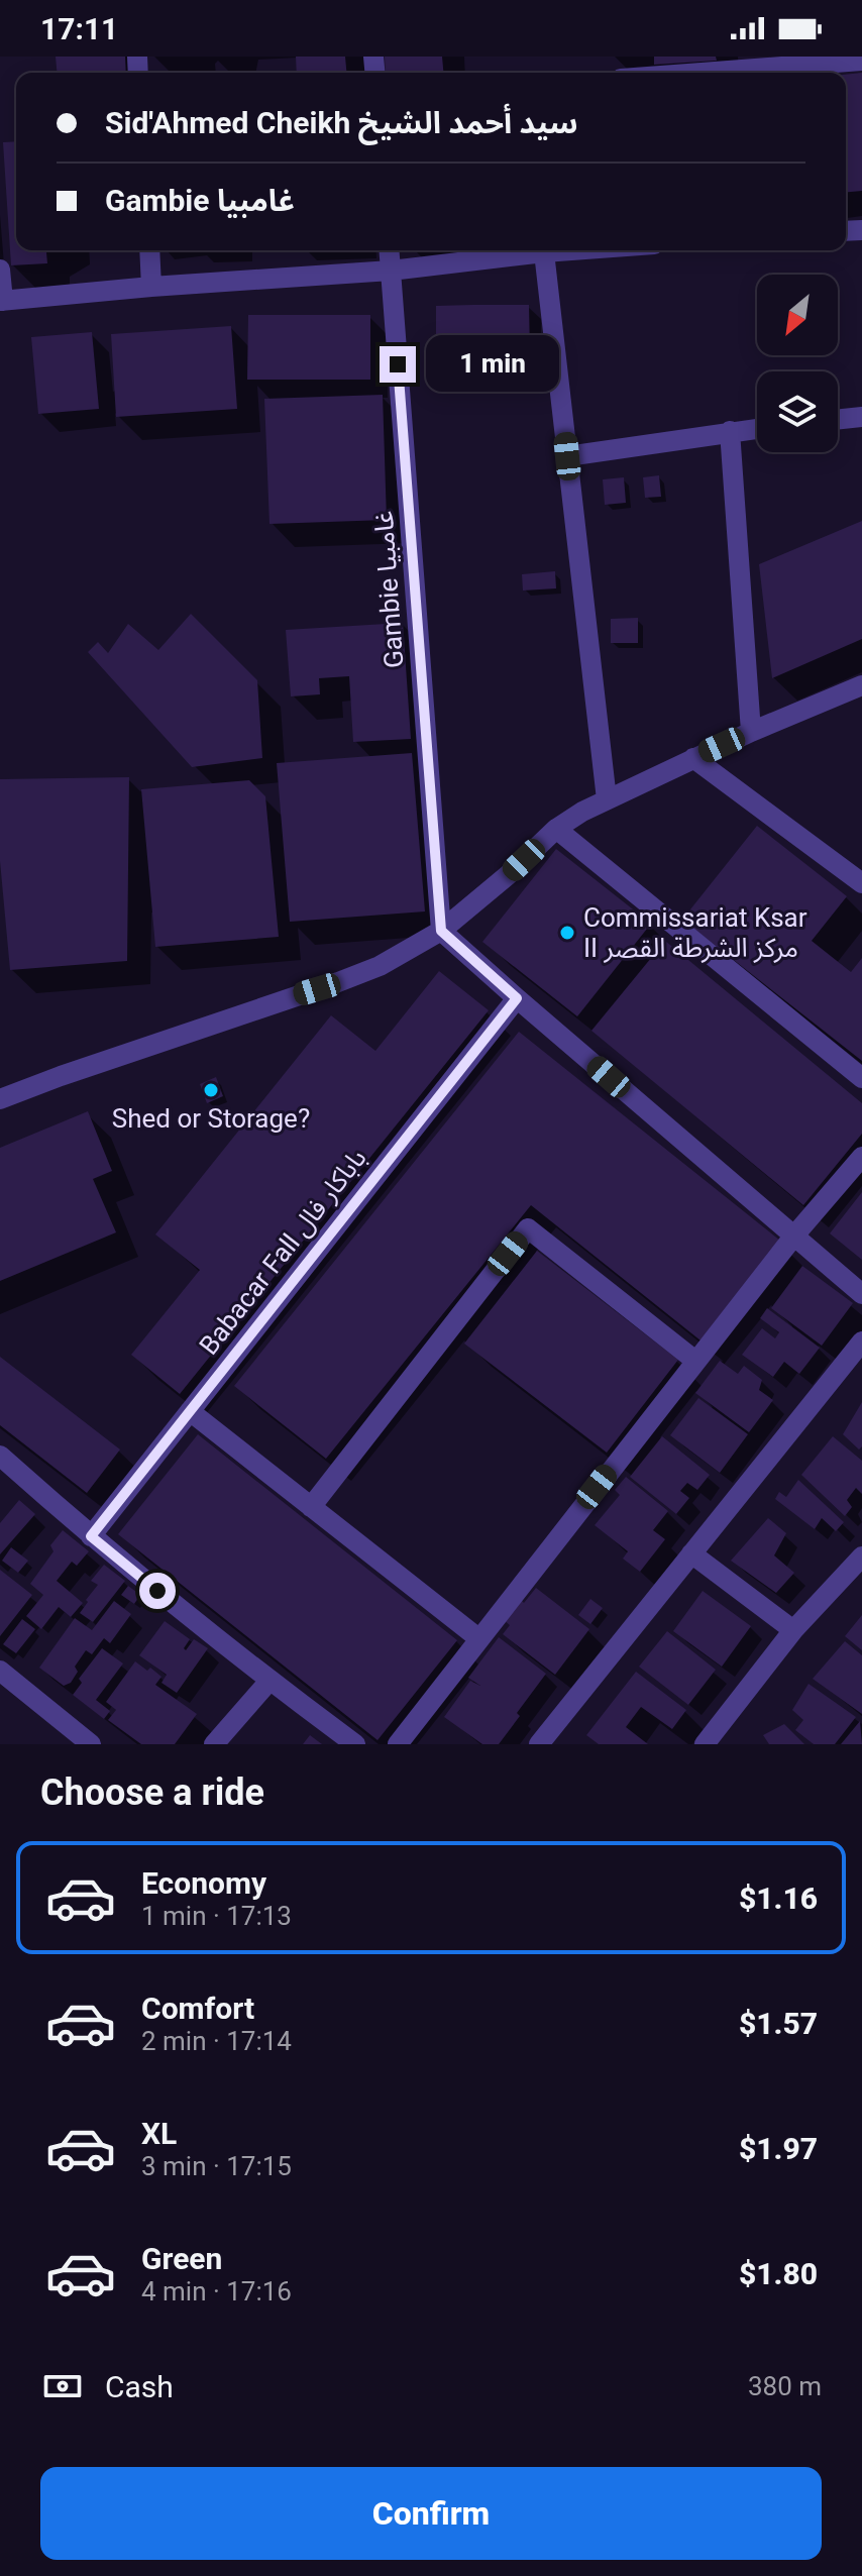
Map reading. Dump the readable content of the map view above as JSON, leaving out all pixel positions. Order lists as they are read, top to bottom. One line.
{"streets":{"street":["Gambie غامبيا","Babacar Fall باباكار فال"]},"places":["Commissariat Ksar II مركز الشرطة القصر","Shed or Storage?"],"north":"bottom left","page":{"status":"17:11","banner":["Sid'Ahmed Cheikh سيد أحمد الشيخ","Gambie غامبيا"],"bubble":"1 min","heading":"Choose a ride","list":[{"name":"Economy","note":"1 min · 17:13","value":"$1.16"},{"name":"Comfort","note":"2 min · 17:14","value":"$1.57"},{"name":"XL","note":"3 min · 17:15","value":"$1.97"},{"name":"Green","note":"4 min · 17:16","value":"$1.80"}],"pay":["Cash","380 m"],"buttons":"Confirm"}}
